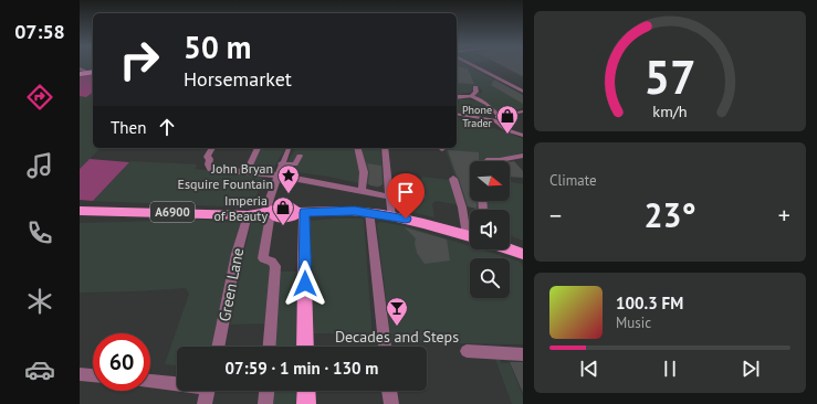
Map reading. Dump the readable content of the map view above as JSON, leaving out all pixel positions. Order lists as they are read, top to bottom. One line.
{"streets":{"main road":["A6900"],"street":["Green Lane"]},"crossings":[["A6900","Green Lane"]],"places":{"shop":["Phone Trader","Imperia of Beauty"],"place":["John Bryan Esquire Fountain"],"bar":["Decades and Steps"]},"north":"right","page":{"tabs":"07:58","turn":["50 m","Horsemarket"],"then":"Then","tile":"Climate","heat":["−","23°","+"],"song":["100.3 FM","Music"],"limit":"60","trip":"07:59 · 1 min · 130 m","gauge":["57","km/h"]}}
